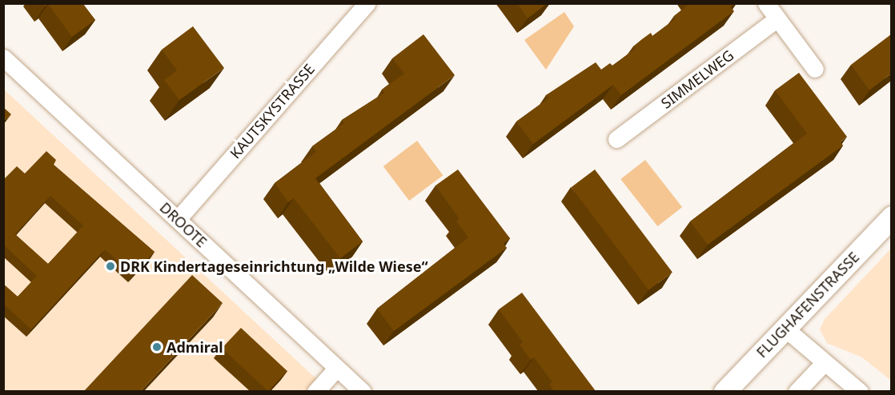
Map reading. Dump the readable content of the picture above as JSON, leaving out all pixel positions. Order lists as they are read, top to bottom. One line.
{"streets":{"main road":["FLUGHAFENSTRASSE"],"street":["SIMMELWEG","KAUTSKYSTRASSE","DROOTE"]},"crossings":[["KAUTSKYSTRASSE","DROOTE"]],"places":["DRK Kindertageseinrichtung „Wilde Wiese“","Admiral"]}
